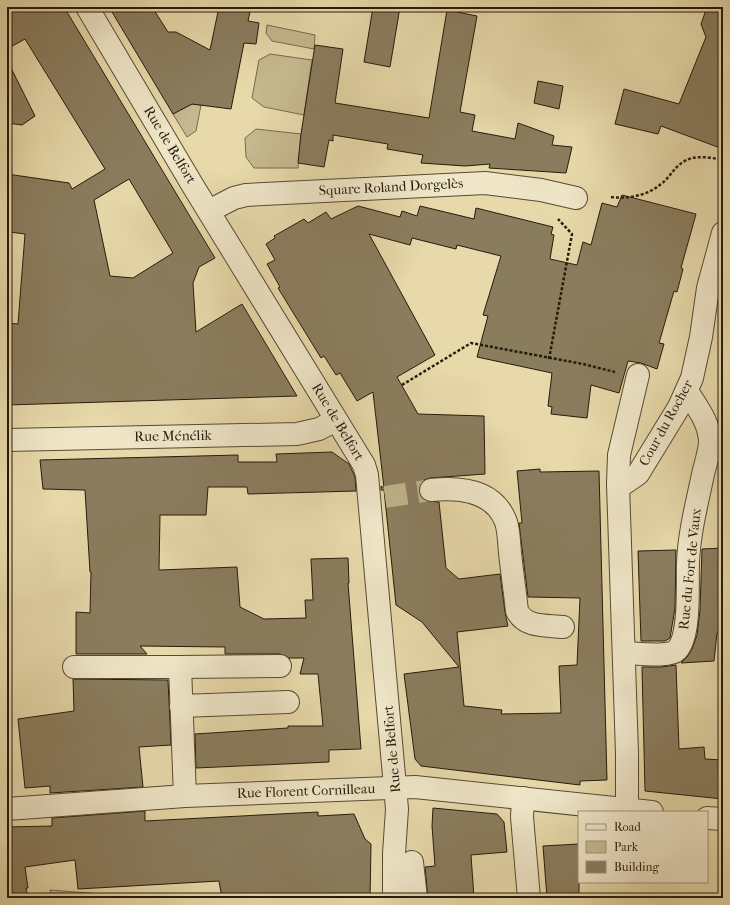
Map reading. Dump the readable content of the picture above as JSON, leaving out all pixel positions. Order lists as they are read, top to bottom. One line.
{"streets":{"street":["Rue de Belfort","Square Roland Dorgelès","Cour du Rocher","Rue Ménélik","Rue du Fort de Vaux","Rue Florent Cornilleau"]},"crossings":[["Rue de Belfort","Square Roland Dorgelès"],["Rue de Belfort","Rue Ménélik"],["Rue de Belfort","Rue Florent Cornilleau"],["Cour du Rocher","Rue du Fort de Vaux"]],"legend":["Road","Park","Building"]}
